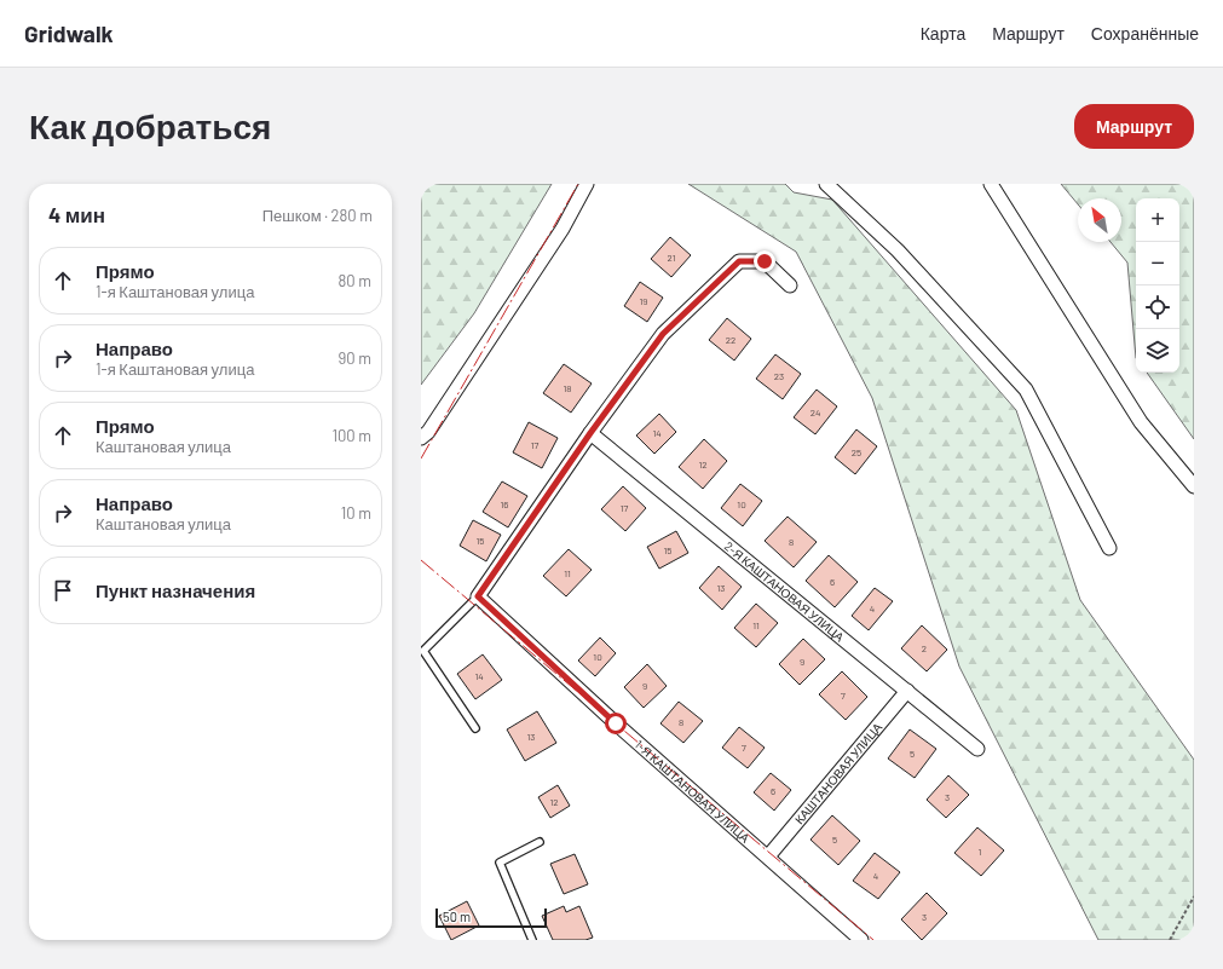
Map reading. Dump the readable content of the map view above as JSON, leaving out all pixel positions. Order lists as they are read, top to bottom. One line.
{"streets":{"street":["2-Я КАШТАНОВАЯ УЛИЦА","КАШТАНОВАЯ УЛИЦА","1-Я КАШТАНОВАЯ УЛИЦА"]},"crossings":[["2-Я КАШТАНОВАЯ УЛИЦА","КАШТАНОВАЯ УЛИЦА"],["КАШТАНОВАЯ УЛИЦА","1-Я КАШТАНОВАЯ УЛИЦА"]],"house_numbers":["21","19","22","23","18","24","14","17","25","12","16","10","17","15","8","15","11","6","13","4","11","2","10","9","14","9","7","8","13","7","5","6","3","12","5","1","4","3"],"scale_bar":"50 m","north":"top left","page":{"header":"Gridwalk","nav":["Карта","Маршрут","Сохранённые"],"buttons":"Маршрут","title":"Как добраться","heading":["4 мин","Пешком · 280 m"],"map_buttons":["+","−"],"list":[["Прямо","1-я Каштановая улица","80 m"],["Направо","1-я Каштановая улица","90 m"],["Прямо","Каштановая улица","100 m"],["Направо","Каштановая улица","10 m"],"Пункт назначения"],"scale":"50 m"}}
